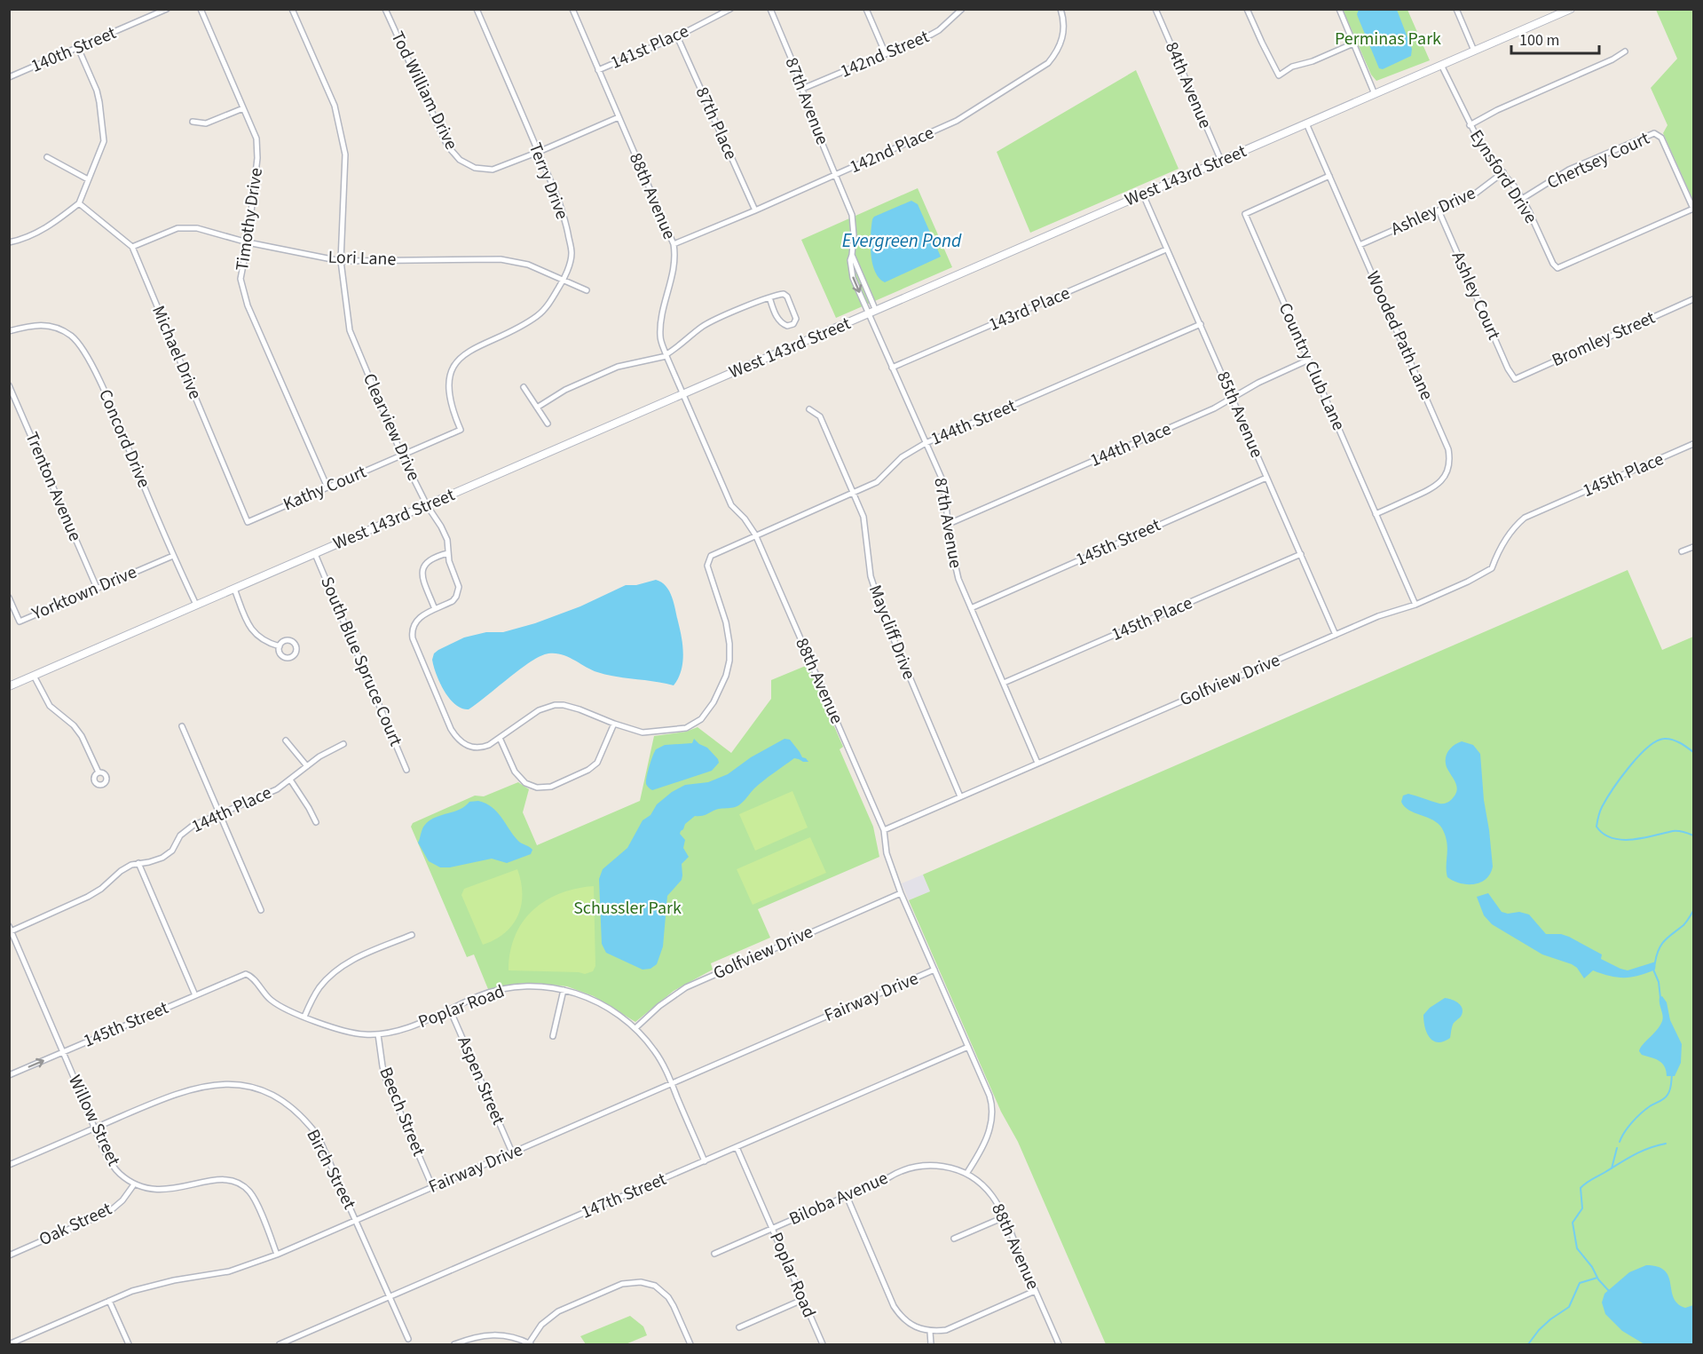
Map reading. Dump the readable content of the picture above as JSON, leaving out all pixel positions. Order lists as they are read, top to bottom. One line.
{"streets":{"main road":["West 143rd Street"],"street":["141st Place","140th Street","142nd Street","84th Avenue","Tod William Drive","87th Avenue","87th Place","142nd Place","Chertsey Court","Eynsford Drive","Terry Drive","88th Avenue","Ashley Drive","Timothy Drive","Lori Lane","Ashley Court","143rd Place","Wooded Path Lane","Bromley Street","Michael Drive","Country Club Lane","85th Avenue","144th Street","Clearview Drive","Concord Drive","144th Place","145th Place","Trenton Avenue","Kathy Court","145th Street","Yorktown Drive","Maycliff Drive","South Blue Spruce Court","Golfview Drive","Fairway Drive","Poplar Road","Aspen Street","Beech Street","Willow Street","Birch Street","147th Street","Biloba Avenue","Oak Street"]},"crossings":[["141st Place","87th Place"],["141st Place","88th Avenue"],["142nd Street","87th Avenue"],["84th Avenue","West 143rd Street"],["Tod William Drive","Terry Drive"],["Tod William Drive","88th Avenue"],["87th Avenue","142nd Place"],["87th Avenue","West 143rd Street"],["87th Avenue","143rd Place"],["87th Avenue","144th Street"],["87th Avenue","144th Place"],["87th Avenue","145th Place"],["87th Avenue","145th Street"],["87th Avenue","Golfview Drive"],["87th Place","142nd Place"],["142nd Place","88th Avenue"],["Chertsey Court","Eynsford Drive"],["West 143rd Street","Eynsford Drive"],["West 143rd Street","88th Avenue"],["West 143rd Street","Wooded Path Lane"],["West 143rd Street","85th Avenue"],["West 143rd Street","Clearview Drive"],["West 143rd Street","Concord Drive"],["West 143rd Street","South Blue Spruce Court"],["Eynsford Drive","Ashley Drive"],["Terry Drive","Lori Lane"],["Terry Drive","Clearview Drive"],["Terry Drive","Kathy Court"],["88th Avenue","144th Street"],["88th Avenue","Clearview Drive"],["88th Avenue","Golfview Drive"],["88th Avenue","Fairway Drive"],["88th Avenue","147th Street"],["88th Avenue","Biloba Avenue"],["Ashley Drive","Ashley Court"],["Ashley Drive","Wooded Path Lane"],["Timothy Drive","Lori Lane"],["Timothy Drive","Kathy Court"],["Lori Lane","Michael Drive"],["Lori Lane","Clearview Drive"],["Ashley Court","Bromley Street"],["143rd Place","85th Avenue"],["Wooded Path Lane","Country Club Lane"],["Michael Drive","Kathy Court"],["Country Club Lane","144th Place"],["Country Club Lane","Golfview Drive"],["85th Avenue","144th Street"],["85th Avenue","144th Place"],["85th Avenue","145th Place"],["85th Avenue","145th Street"],["85th Avenue","Golfview Drive"],["144th Street","Clearview Drive"],["144th Street","Maycliff Drive"],["Clearview Drive","Kathy Court"],["Concord Drive","Yorktown Drive"],["144th Place","Willow Street"],["145th Place","Golfview Drive"],["Trenton Avenue","Yorktown Drive"],["145th Street","Poplar Road"],["145th Street","Willow Street"],["Maycliff Drive","Golfview Drive"],["Golfview Drive","Poplar Road"],["Fairway Drive","Poplar Road"],["Fairway Drive","Aspen Street"],["Fairway Drive","Beech Street"],["Fairway Drive","Willow Street"],["Fairway Drive","Birch Street"],["Poplar Road","Aspen Street"],["Poplar Road","Beech Street"],["Poplar Road","147th Street"],["Poplar Road","Biloba Avenue"],["Willow Street","Birch Street"],["Willow Street","Oak Street"],["Birch Street","147th Street"]],"water":["Evergreen Pond"],"parks":["Perminas Park","Schussler Park"],"scale_bar":"100 m"}
